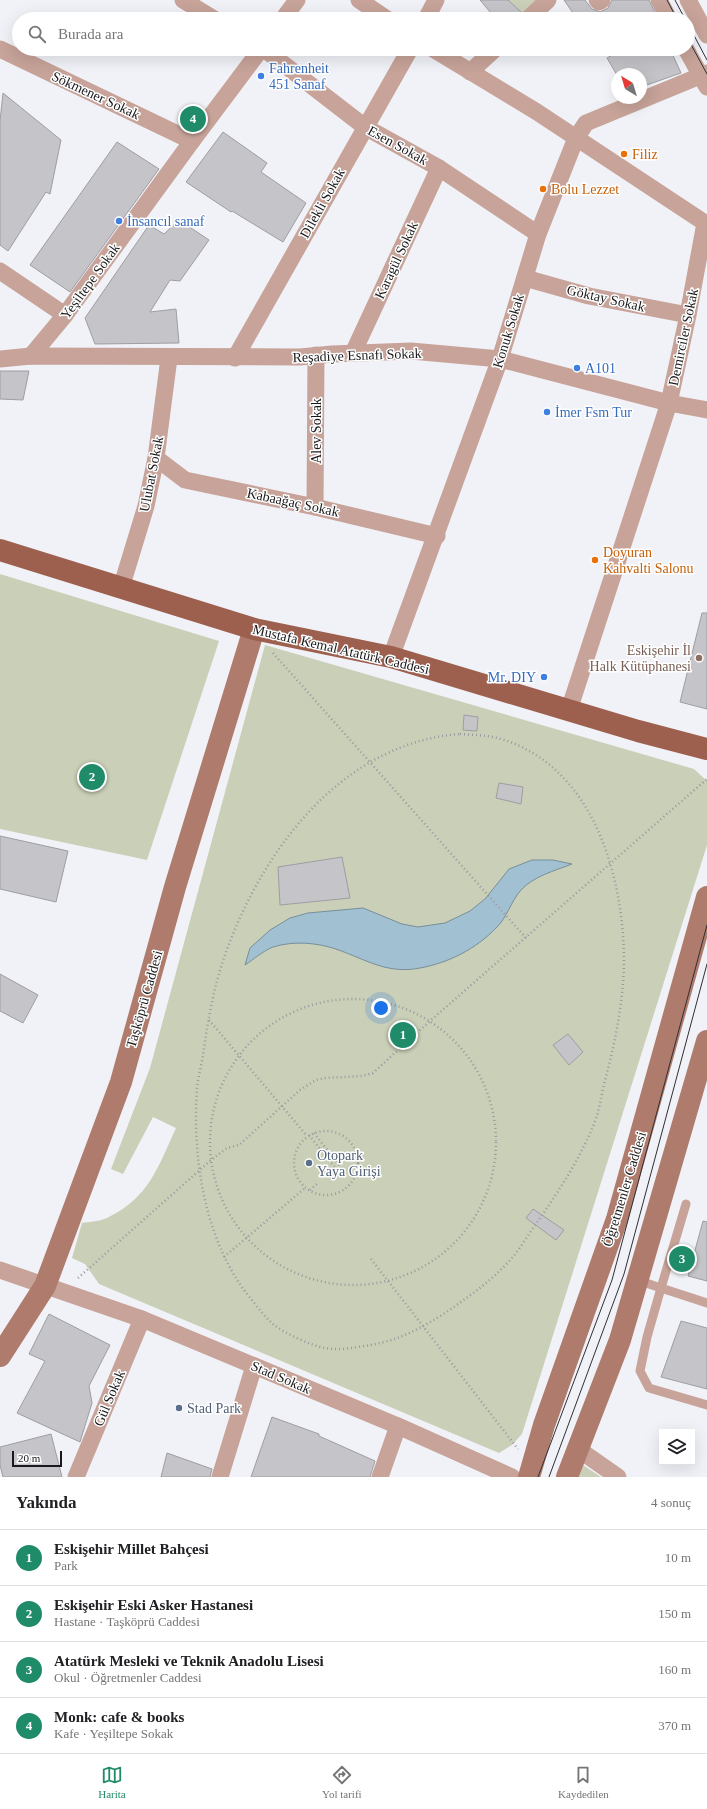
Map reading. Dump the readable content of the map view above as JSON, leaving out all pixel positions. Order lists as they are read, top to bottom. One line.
{"streets":{"main road":["Mustafa Kemal Atatürk Caddesi","Taşköprü Caddesi","Öğretmenler Caddesi"],"street":["Sökmener Sokak","Esen Sokak","Dilekli Sokak","Karagül Sokak","Yeşiltepe Sokak","Göktay Sokak","Konuk Sokak","Demirciler Sokak","Reşadiye Esnafı Sokak","Alev Sokak","Ulubat Sokak","Kabaağaç Sokak","Stad Sokak","Gül Sokak"]},"crossings":[["Sökmener Sokak","Yeşiltepe Sokak"],["Esen Sokak","Dilekli Sokak"],["Esen Sokak","Karagül Sokak"],["Esen Sokak","Konuk Sokak"],["Dilekli Sokak","Reşadiye Esnafı Sokak"],["Karagül Sokak","Reşadiye Esnafı Sokak"],["Yeşiltepe Sokak","Reşadiye Esnafı Sokak"],["Göktay Sokak","Konuk Sokak"],["Göktay Sokak","Demirciler Sokak"],["Konuk Sokak","Demirciler Sokak"],["Konuk Sokak","Reşadiye Esnafı Sokak"],["Konuk Sokak","Kabaağaç Sokak"],["Konuk Sokak","Mustafa Kemal Atatürk Caddesi"],["Demirciler Sokak","Reşadiye Esnafı Sokak"],["Demirciler Sokak","Mustafa Kemal Atatürk Caddesi"],["Reşadiye Esnafı Sokak","Alev Sokak"],["Reşadiye Esnafı Sokak","Ulubat Sokak"],["Alev Sokak","Kabaağaç Sokak"],["Ulubat Sokak","Kabaağaç Sokak"],["Ulubat Sokak","Mustafa Kemal Atatürk Caddesi"],["Mustafa Kemal Atatürk Caddesi","Taşköprü Caddesi"],["Taşköprü Caddesi","Stad Sokak"],["Stad Sokak","Gül Sokak"]],"places":["Fahrenheit 451 Sanaf","Filiz","Bolu Lezzet","İnsancıl sanaf","A101","İmer Fsm Tur","Doyuran Kahvalti Salonu","Eskişehir İl Halk Kütüphanesi","Mr. DIY","Otopark Yaya Girişi","Stad Park"],"scale_bar":"20 m","north":"top left","page":{"search":"Burada ara","pins":["4","2","1","3"],"scale":"20 m","heading":["Yakında","4 sonuç"],"list":[{"mark":"1","name":"Eskişehir Millet Bahçesi","note":"Park","value":"10 m"},{"mark":"2","name":"Eskişehir Eski Asker Hastanesi","note":"Hastane · Taşköprü Caddesi","value":"150 m"},{"mark":"3","name":"Atatürk Mesleki ve Teknik Anadolu Lisesi","note":"Okul · Öğretmenler Caddesi","value":"160 m"},{"mark":"4","name":"Monk: cafe & books","note":"Kafe · Yeşiltepe Sokak","value":"370 m"}],"nav":["Harita","Yol tarifi","Kaydedilen"]}}
